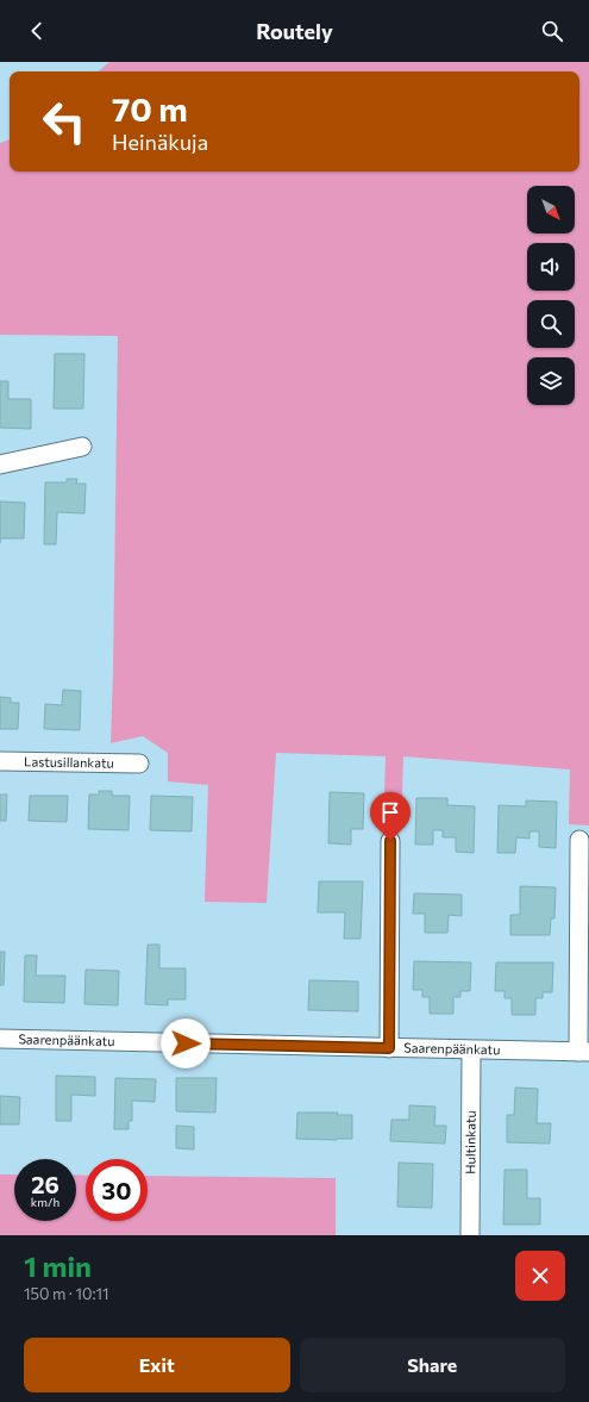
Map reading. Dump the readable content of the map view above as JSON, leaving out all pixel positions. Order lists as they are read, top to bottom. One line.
{"streets":{"street":["Lastusillankatu","Saarenpäänkatu","Hultinkatu"]},"crossings":[["Saarenpäänkatu","Hultinkatu"]],"north":"bottom right","page":{"header":"Routely","turn":["70 m","Heinäkuja"],"speed":"26 km/h","limit":"30","heading":["1 min","150 m · 10:11"],"buttons":["Exit","Share"]}}
